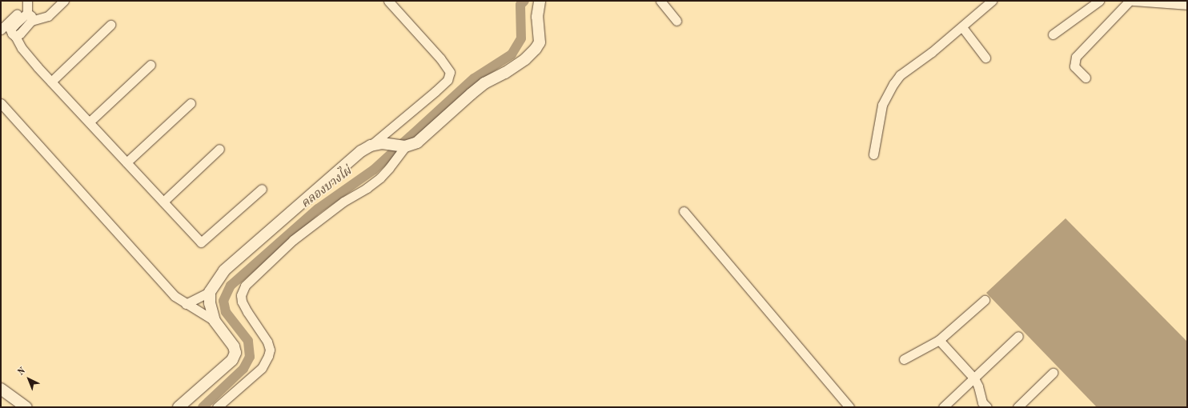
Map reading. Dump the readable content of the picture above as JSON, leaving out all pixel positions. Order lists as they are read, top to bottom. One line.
{"water":["คลองบางไผ่"],"north":"top left"}
